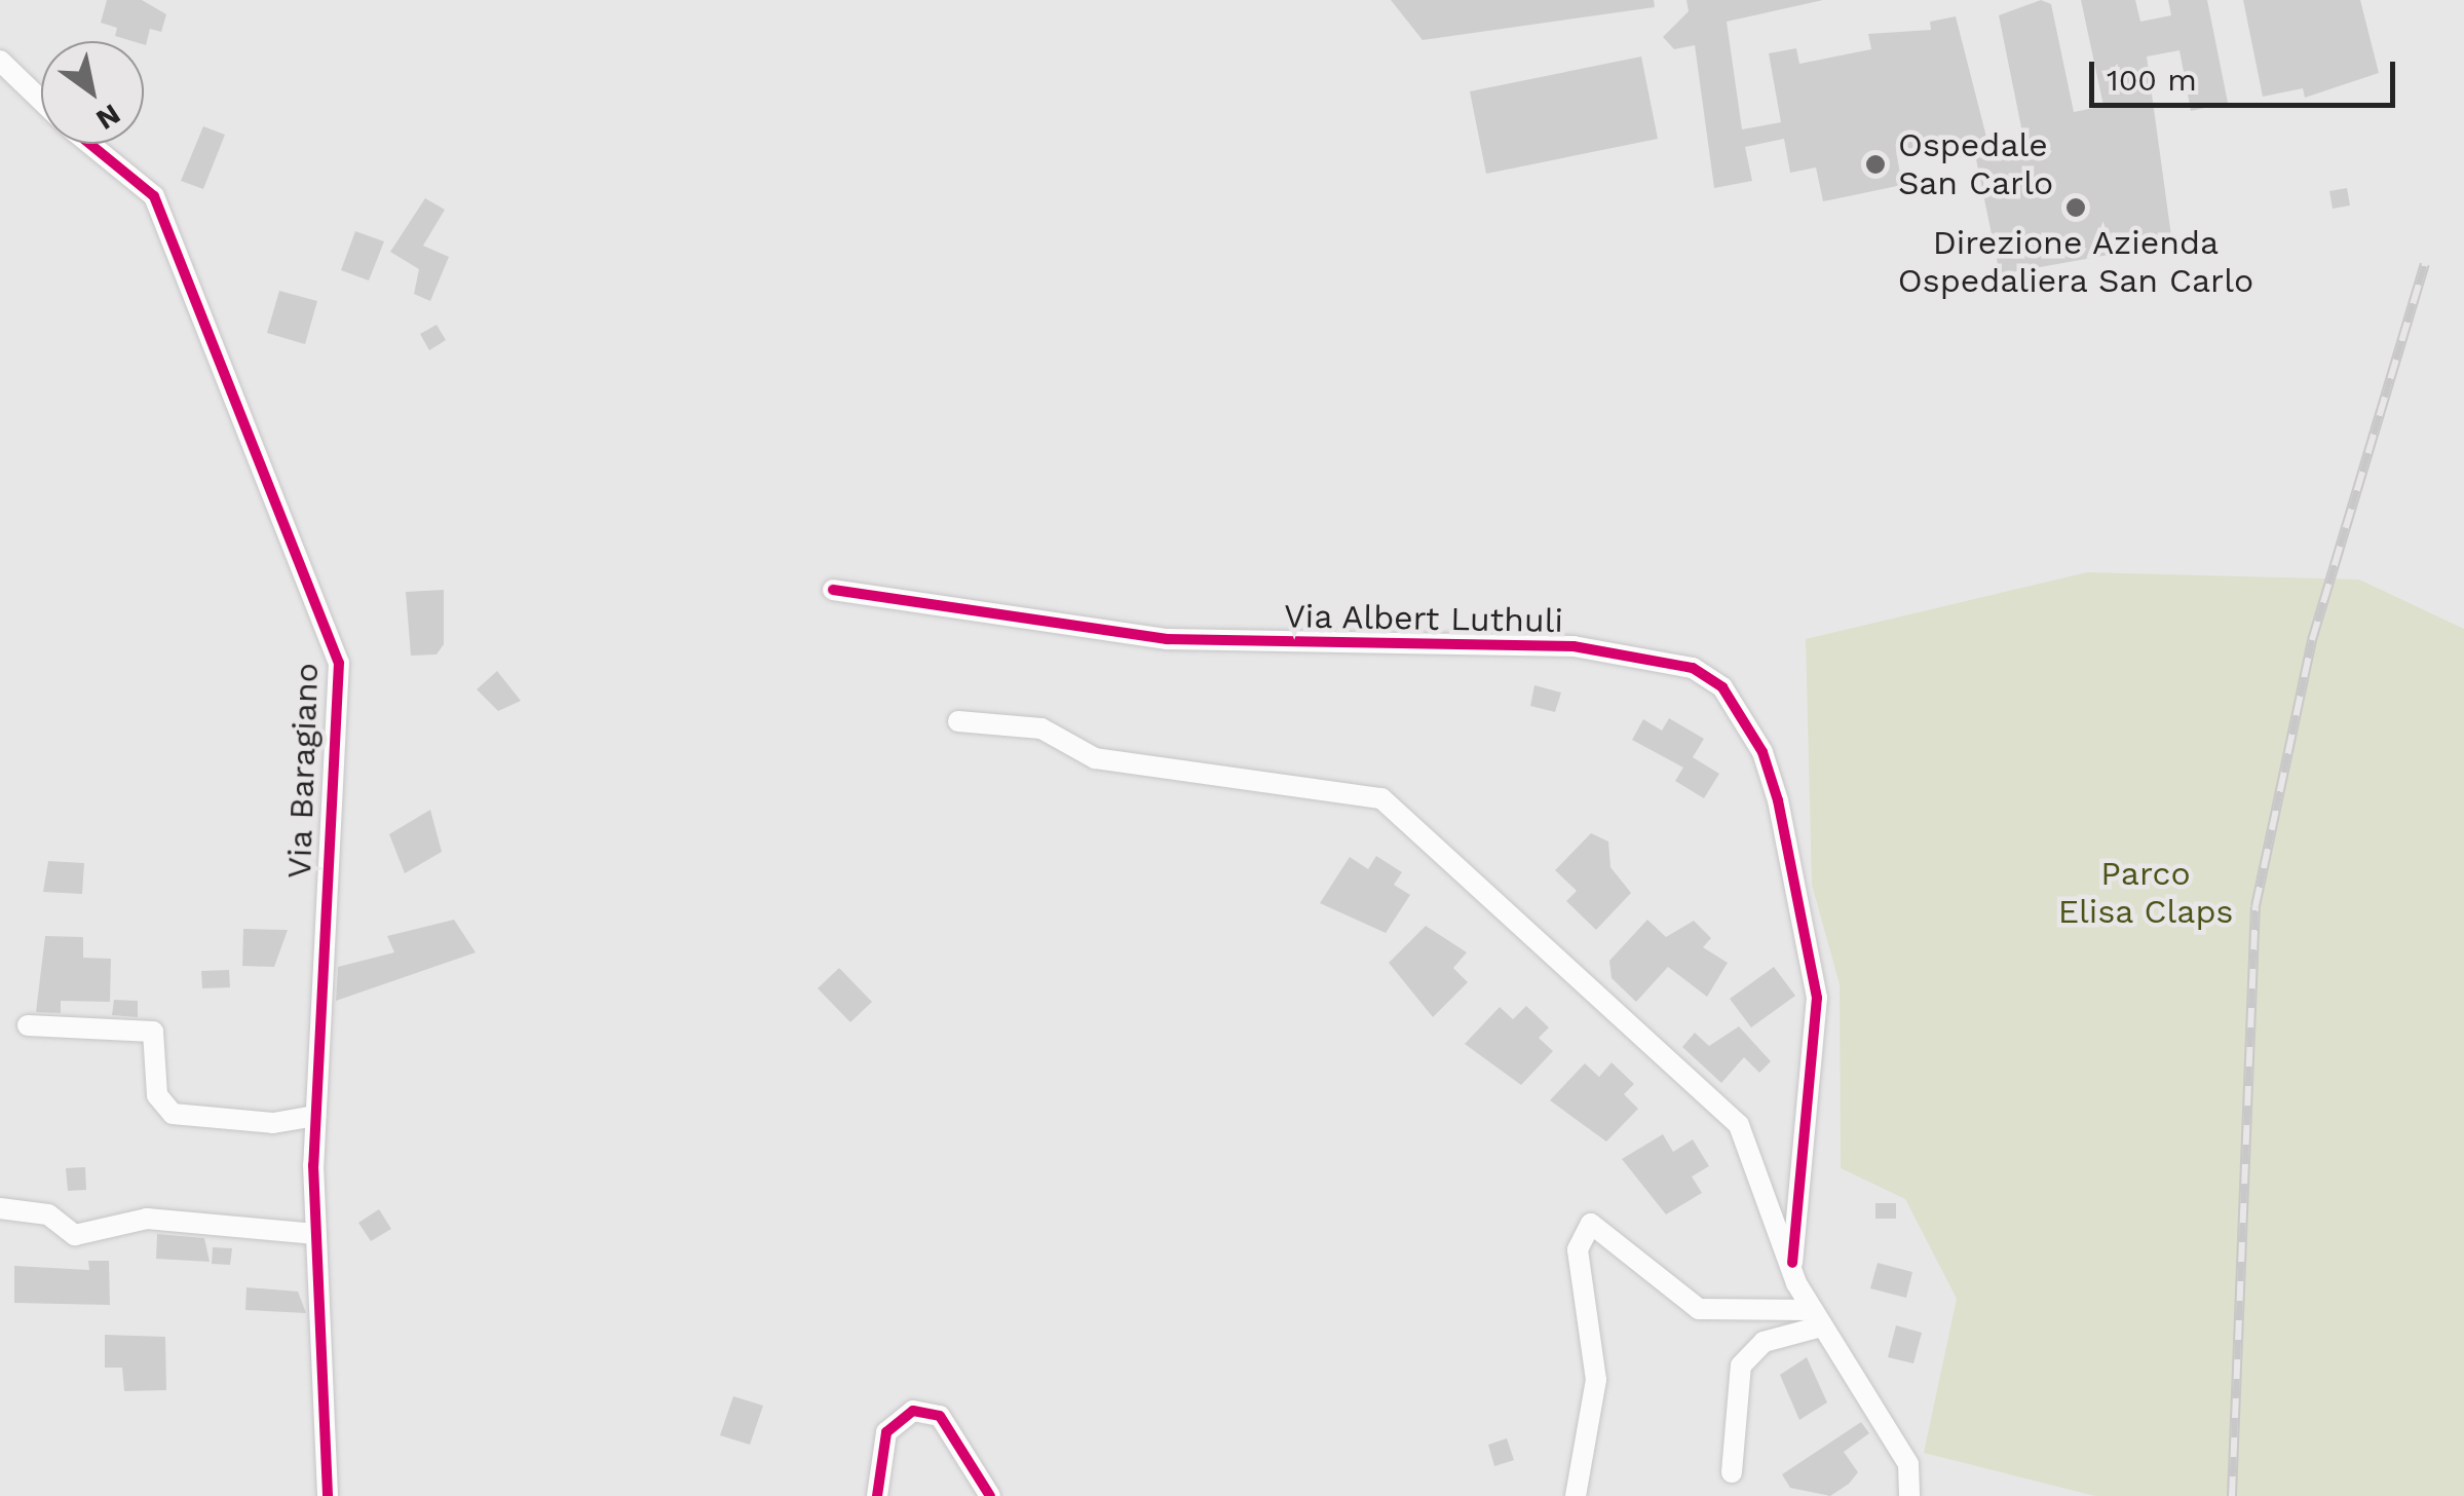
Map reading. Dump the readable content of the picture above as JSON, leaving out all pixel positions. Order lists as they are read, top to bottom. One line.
{"streets":{"street":["Via Albert Luthuli","Via Baragiano"]},"parks":["Parco Elisa Claps"],"places":["Ospedale San Carlo","Direzione Azienda Ospedaliera San Carlo"],"scale_bar":"100 m","north":"bottom right"}
